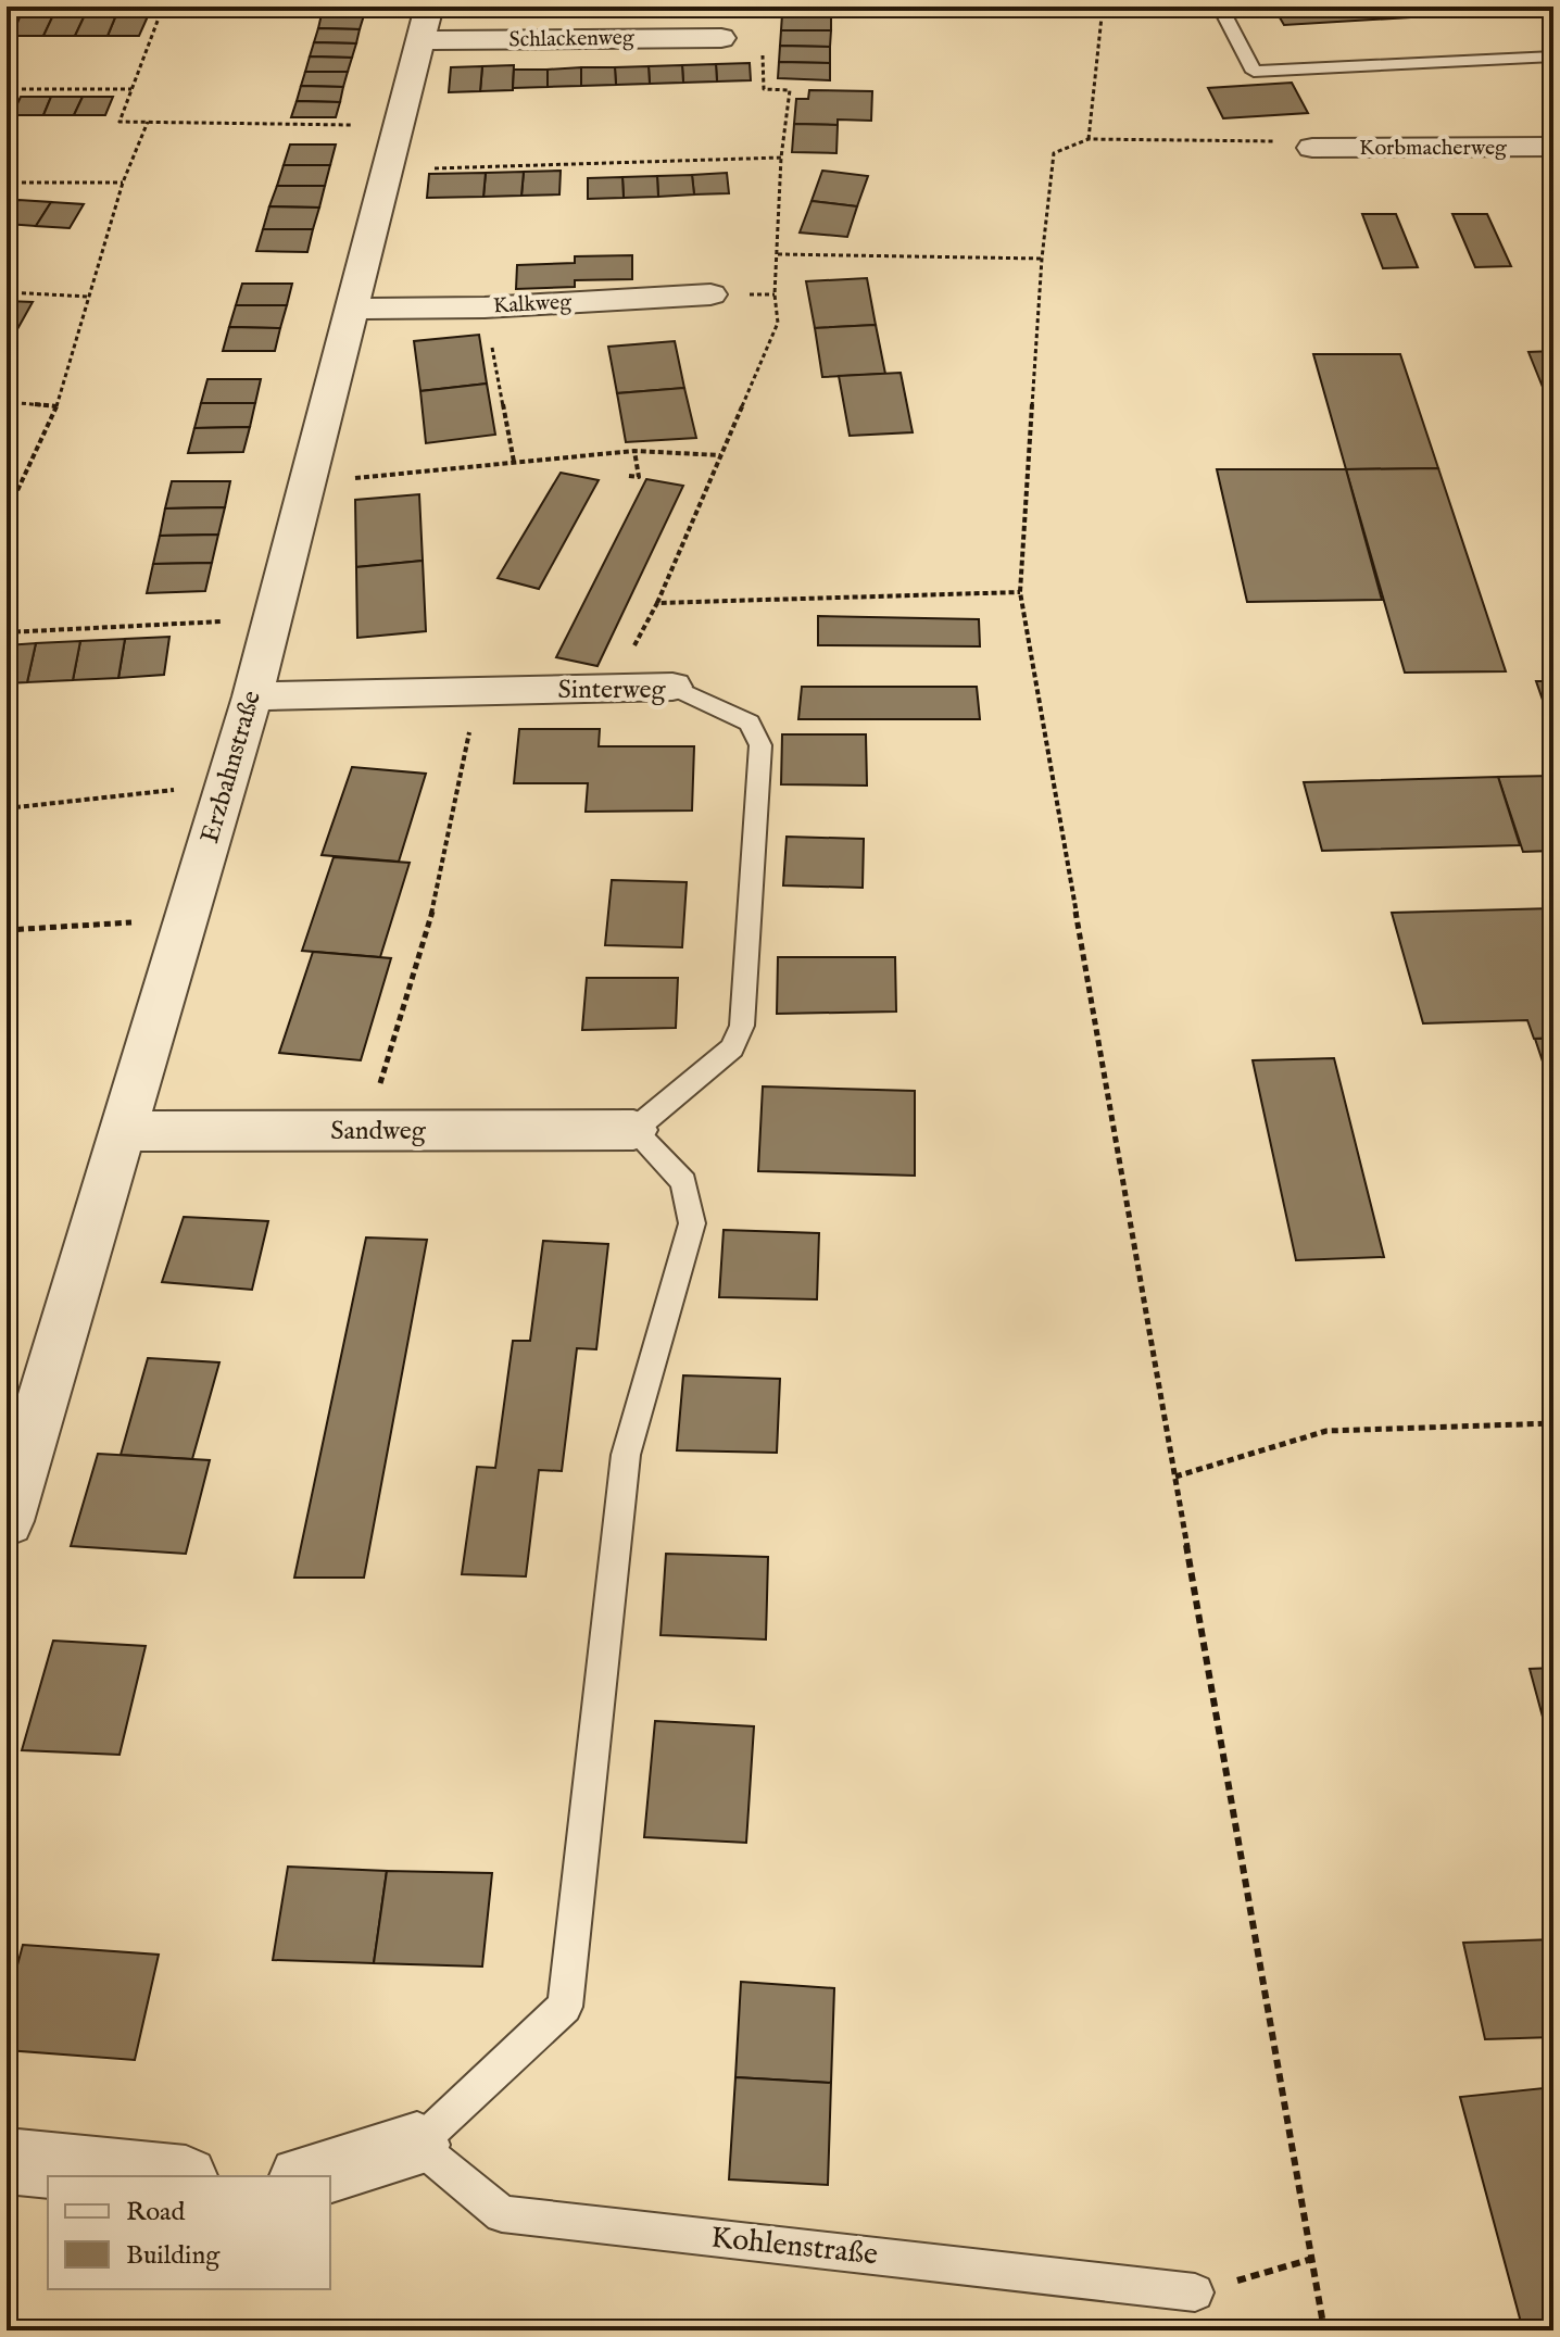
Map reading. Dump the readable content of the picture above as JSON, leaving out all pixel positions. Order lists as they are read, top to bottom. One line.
{"streets":{"street":["Schlackenweg","Korbmacherweg","Kalkweg","Sinterweg","Erzbahnstraße","Sandweg"],"lane":["Kohlenstraße"]},"crossings":[["Schlackenweg","Erzbahnstraße"],["Kalkweg","Erzbahnstraße"],["Sinterweg","Erzbahnstraße"],["Sinterweg","Sandweg"],["Erzbahnstraße","Sandweg"]],"legend":["Road","Building"]}
